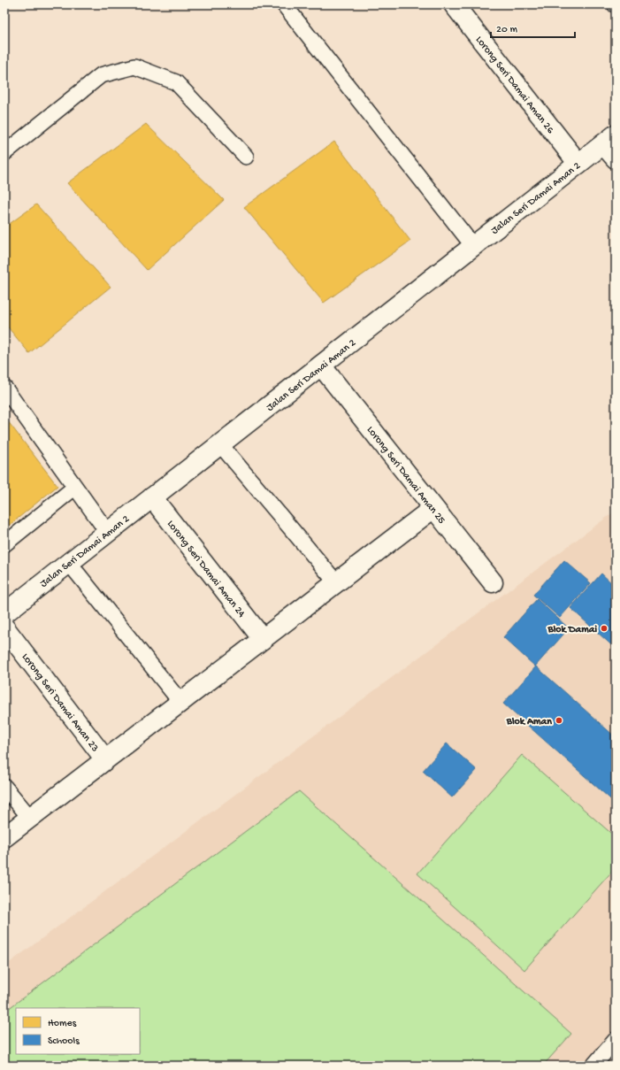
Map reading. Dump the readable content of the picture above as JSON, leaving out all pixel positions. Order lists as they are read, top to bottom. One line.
{"streets":{"street":["Lorong Seri Damai Aman 26","Jalan Seri Damai Aman 2","Lorong Seri Damai Aman 25","Lorong Seri Damai Aman 24","Lorong Seri Damai Aman 23"]},"crossings":[["Lorong Seri Damai Aman 26","Jalan Seri Damai Aman 2"],["Jalan Seri Damai Aman 2","Lorong Seri Damai Aman 25"],["Jalan Seri Damai Aman 2","Lorong Seri Damai Aman 24"]],"places":["Blok Damai","Blok Aman"],"legend":["Homes","Schools"],"scale_bar":"20 m"}
